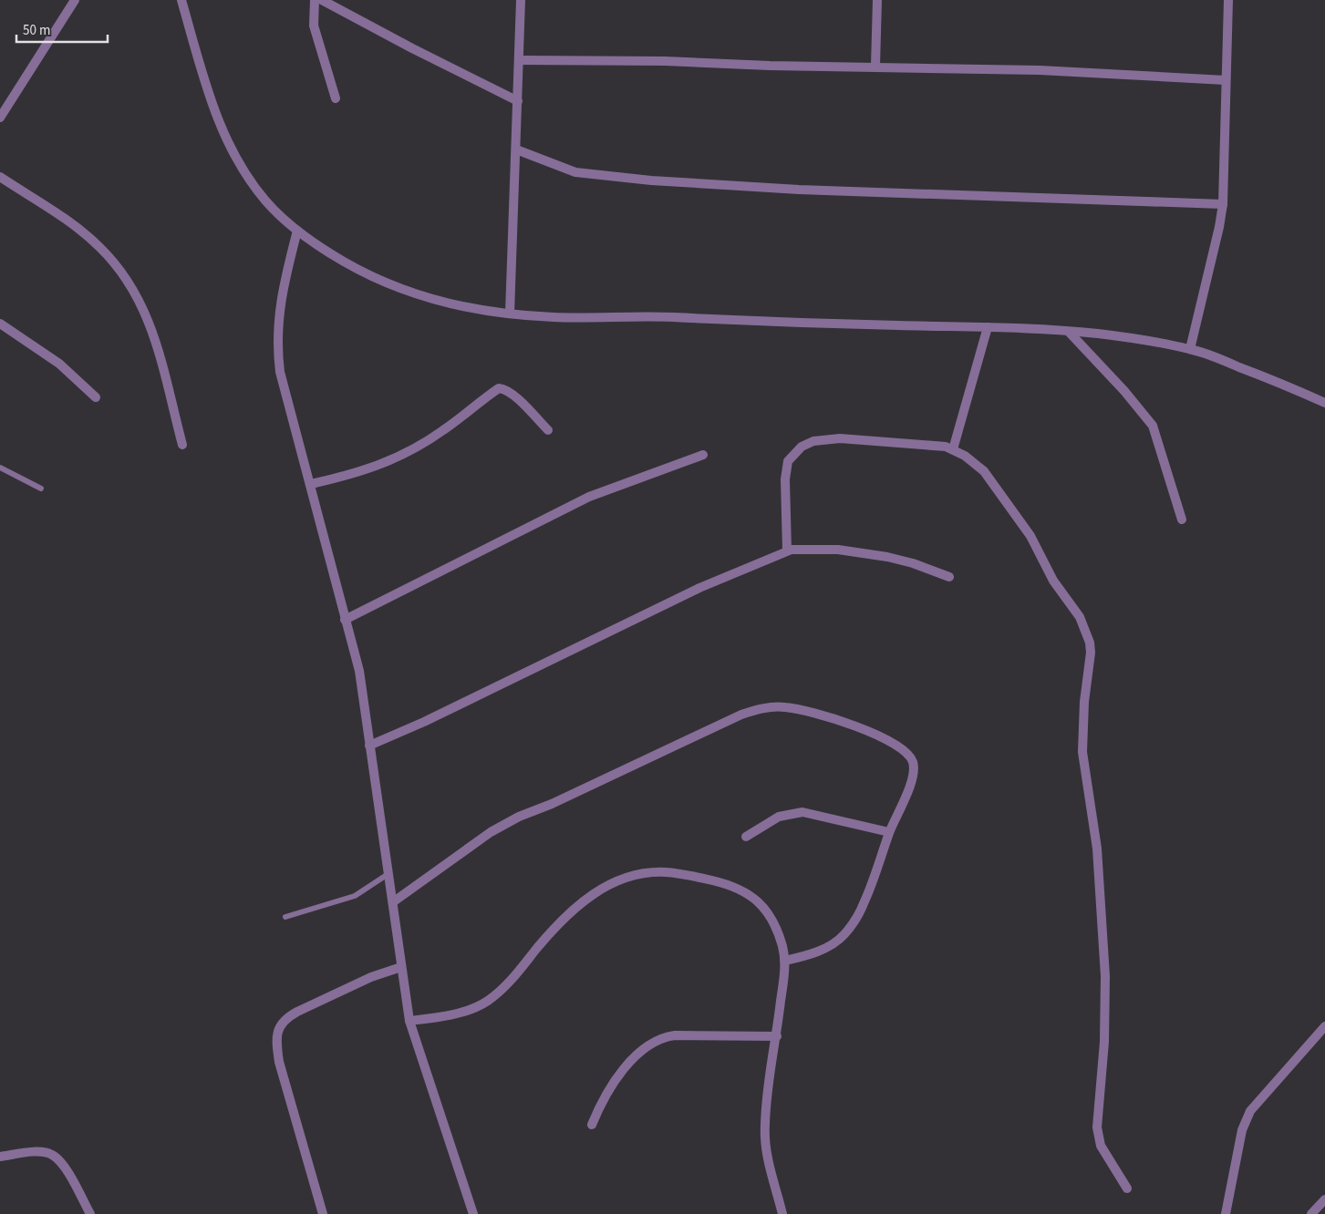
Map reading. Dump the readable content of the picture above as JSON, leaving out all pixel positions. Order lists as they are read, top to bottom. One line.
{"scale_bar":"50 m"}
